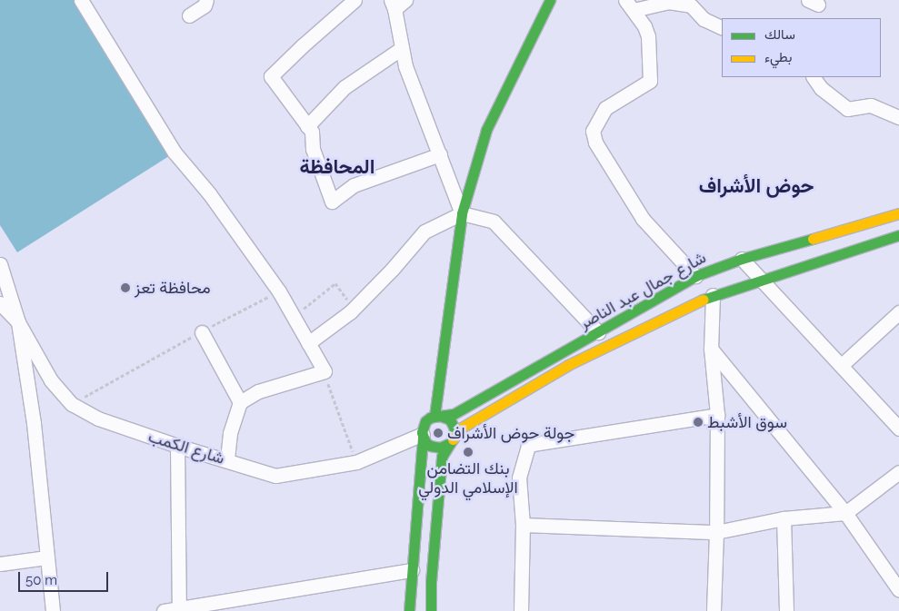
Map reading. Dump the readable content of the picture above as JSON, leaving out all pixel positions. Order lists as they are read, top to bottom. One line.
{"streets":{"main road":["شارع جمال عبد الناصر"],"street":["شارع الكمب"]},"crossings":[["شارع جمال عبد الناصر","شارع الكمب"]],"districts":["المحافظة","حوض الأشراف"],"places":["محافظة تعز","سوق الأشبط","جولة حوض الأشراف","بنك التضامن الإسلامي الدولي"],"legend":["سالك","بطيء"],"scale_bar":"50 m"}
